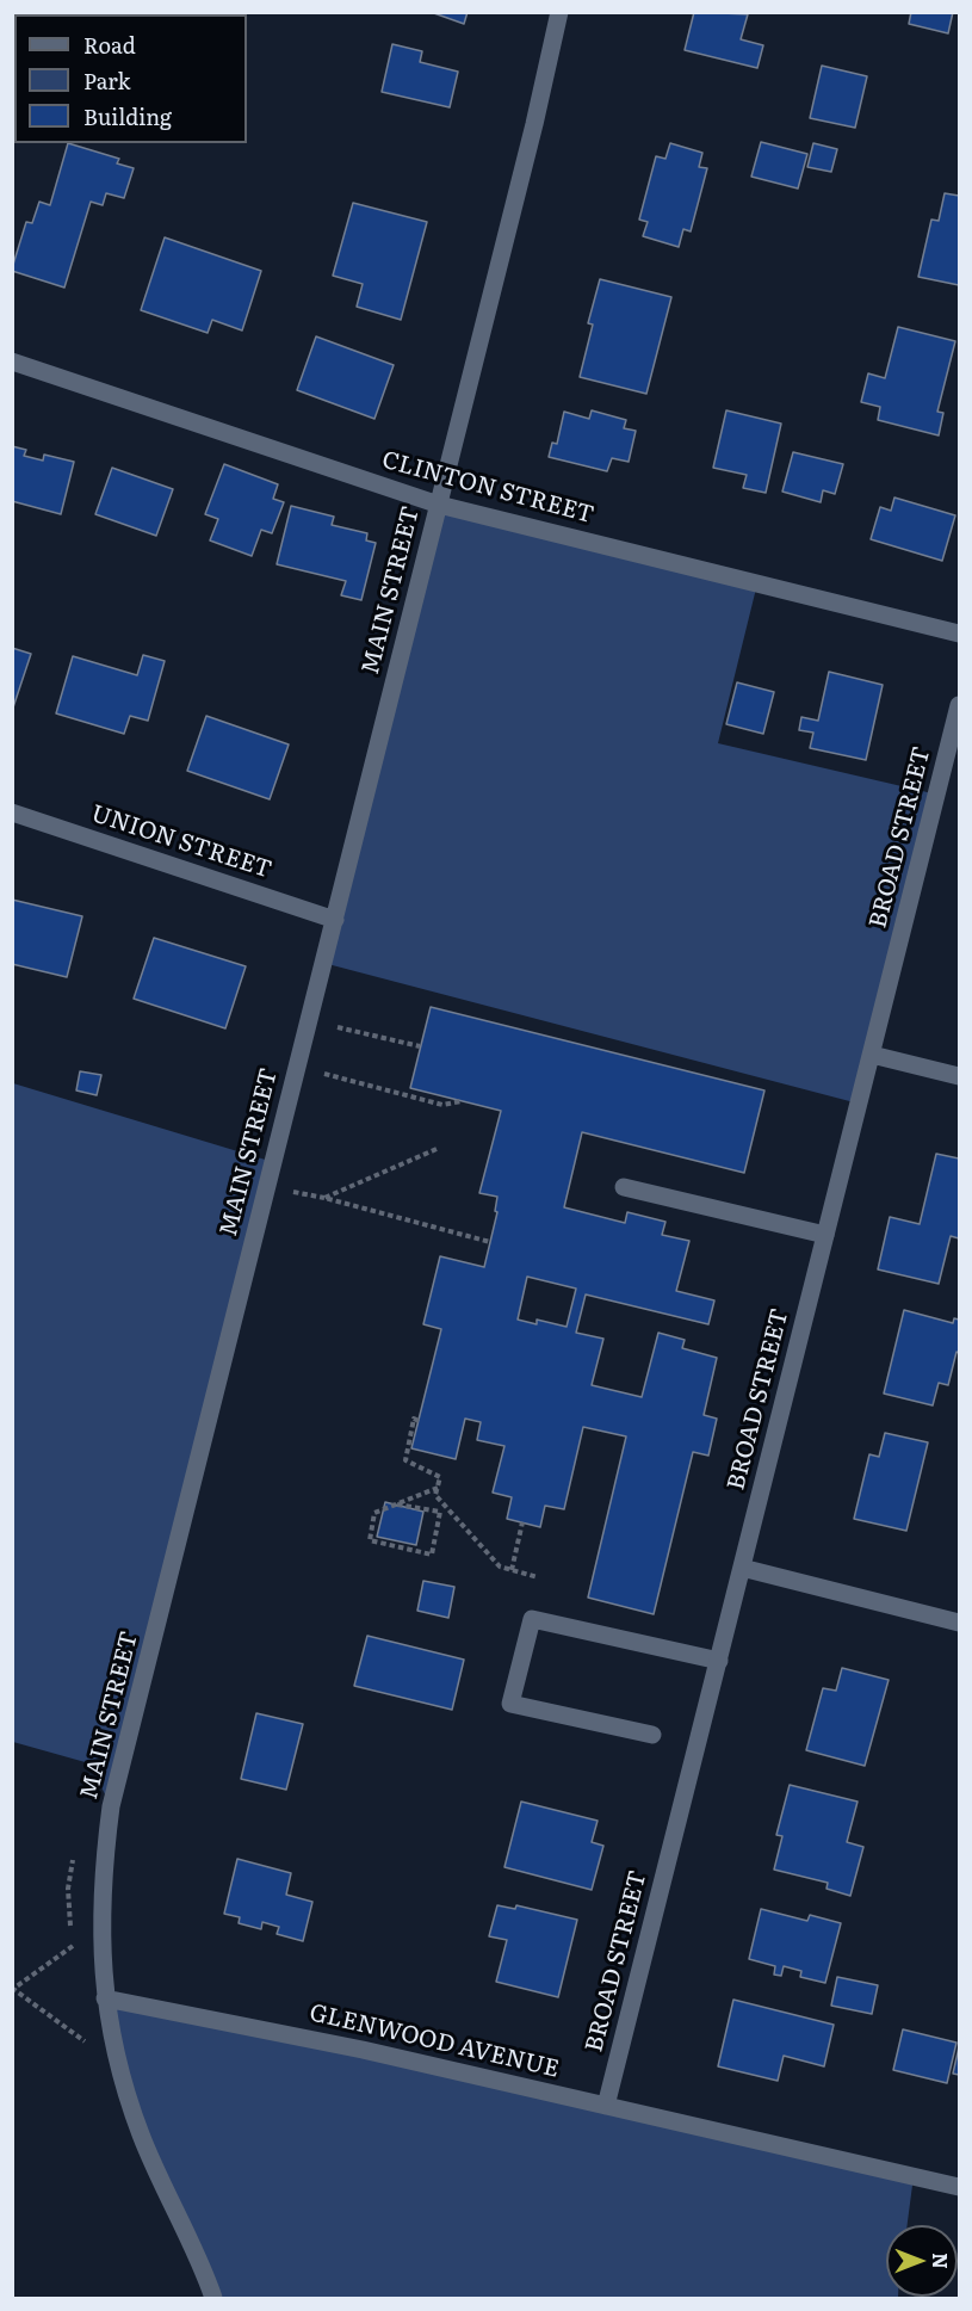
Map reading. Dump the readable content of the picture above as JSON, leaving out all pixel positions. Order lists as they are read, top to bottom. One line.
{"streets":{"street":["CLINTON STREET","MAIN STREET","BROAD STREET","UNION STREET","GLENWOOD AVENUE"]},"crossings":[["CLINTON STREET","MAIN STREET"],["MAIN STREET","UNION STREET"],["MAIN STREET","GLENWOOD AVENUE"],["BROAD STREET","GLENWOOD AVENUE"]],"legend":["Road","Park","Building"],"north":"right"}
